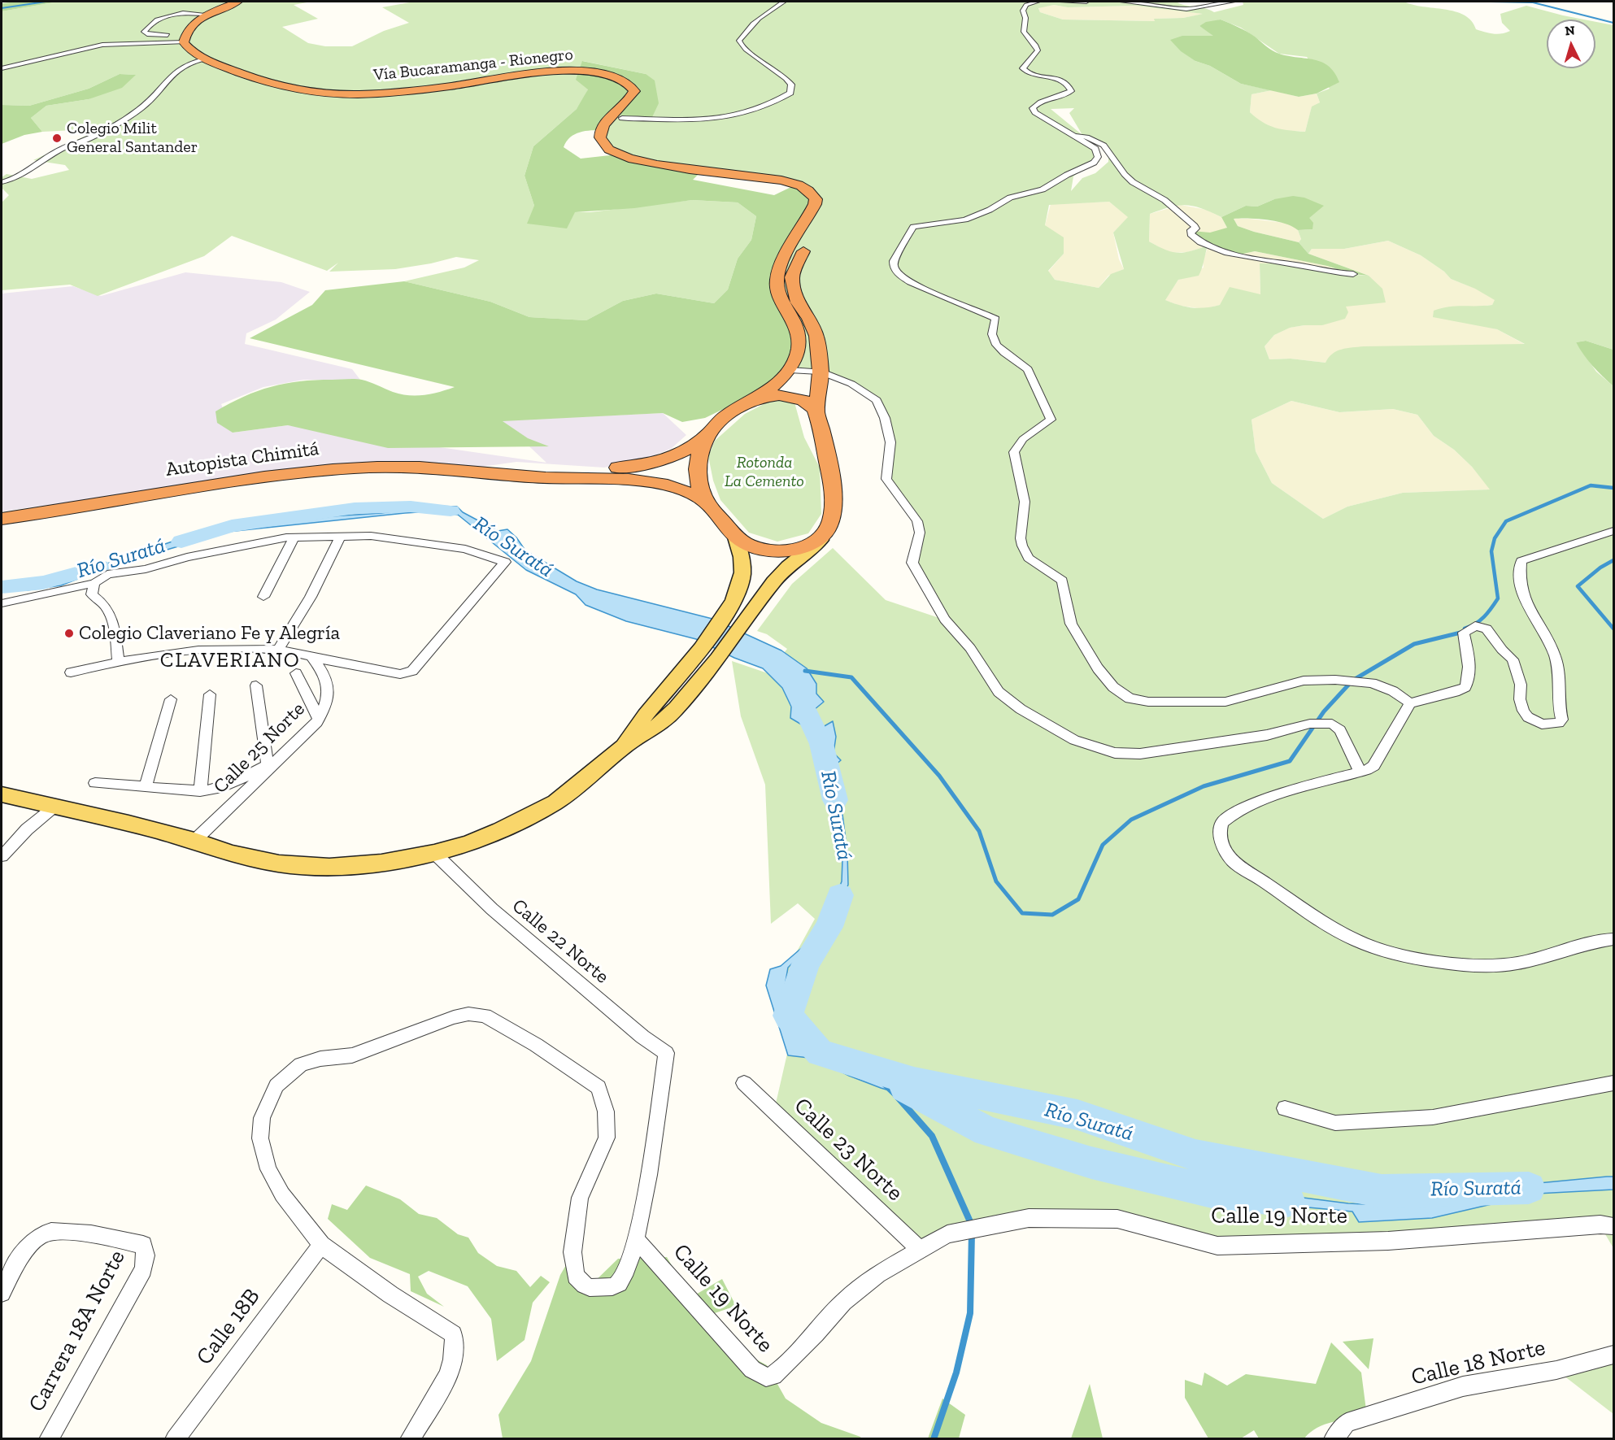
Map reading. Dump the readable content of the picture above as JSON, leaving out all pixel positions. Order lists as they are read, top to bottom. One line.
{"streets":{"highway":["Vía Bucaramanga - Rionegro","Autopista Chimitá"],"street":["Calle 25 Norte","Calle 22 Norte","Calle 23 Norte","Calle 19 Norte","Calle 18B","Carrera 18A Norte","Calle 18 Norte"]},"crossings":[["Vía Bucaramanga - Rionegro","Autopista Chimitá"],["Calle 22 Norte","Calle 19 Norte"],["Calle 23 Norte","Calle 19 Norte"]],"districts":["CLAVERIANO"],"water":["Río Suratá"],"parks":["Rotonda La Cemento"],"places":["Colegio Milit General Santander","Colegio Claveriano Fe y Alegría"],"north":"top"}
